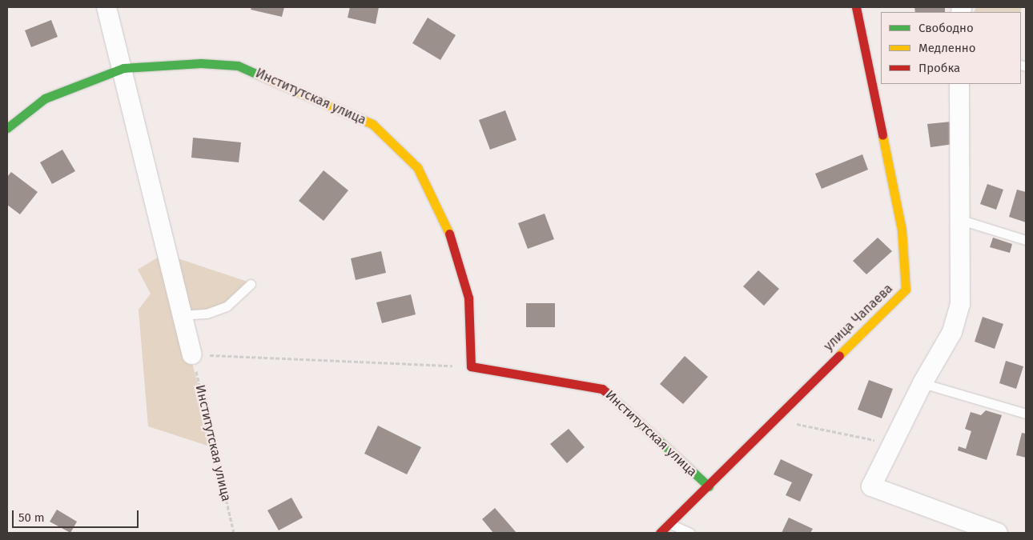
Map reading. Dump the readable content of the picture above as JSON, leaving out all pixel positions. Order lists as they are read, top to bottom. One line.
{"streets":{"street":["Институтская улица","улица Чапаева"]},"crossings":[["Институтская улица","улица Чапаева"]],"legend":["Свободно","Медленно","Пробка"],"scale_bar":"50 m"}
